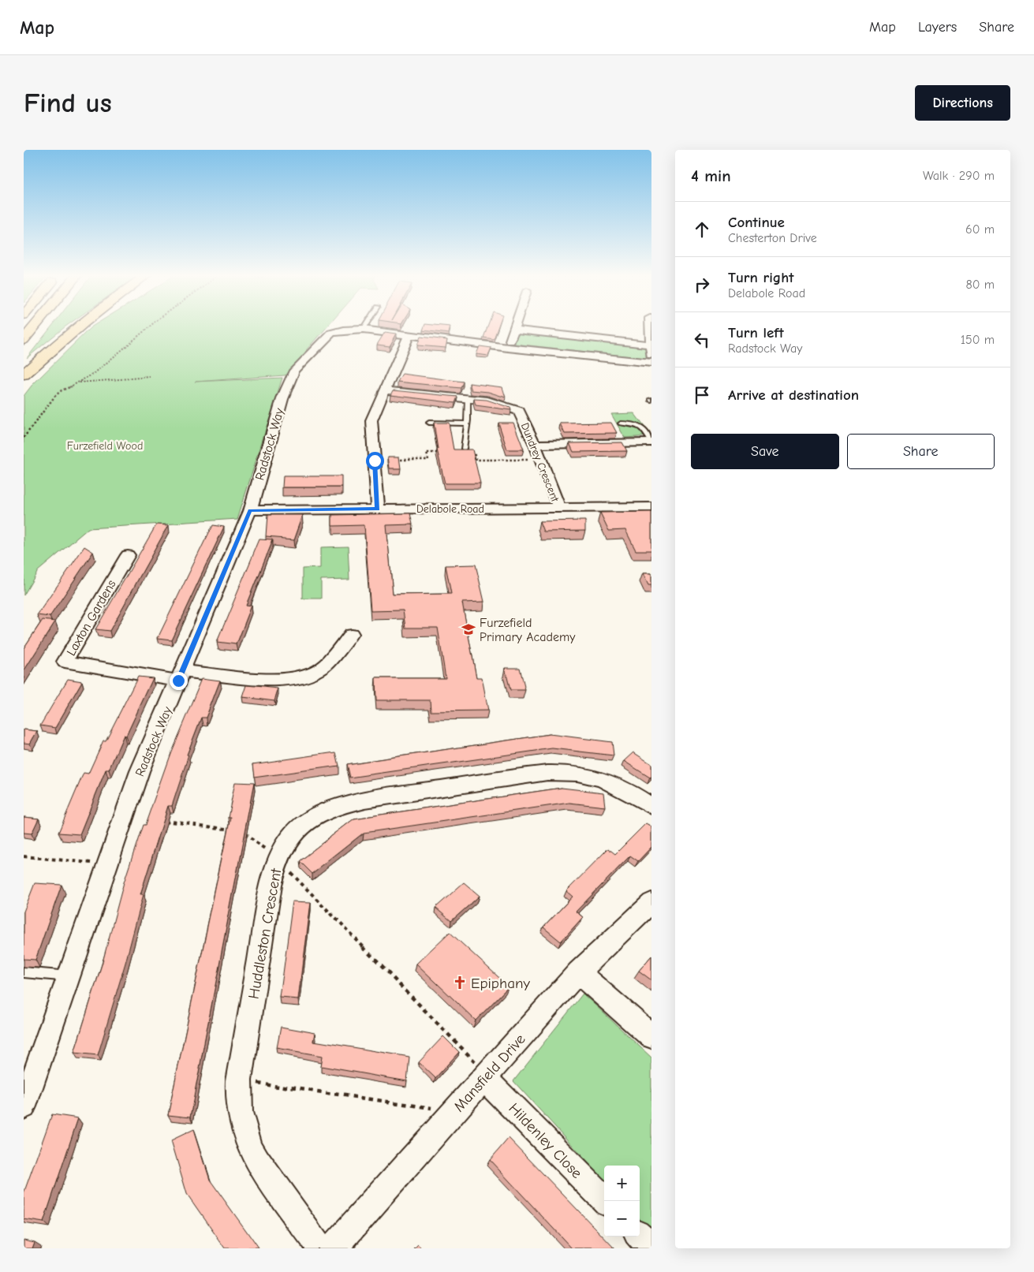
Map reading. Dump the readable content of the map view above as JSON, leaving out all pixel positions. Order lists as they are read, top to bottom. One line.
{"streets":{"street":["Radstock Way","Dundrey Crescent","Delabole Road","Laxton Gardens","Huddleston Crescent","Mansfield Drive","Hildenley Close"]},"crossings":[["Radstock Way","Delabole Road"],["Radstock Way","Laxton Gardens"],["Dundrey Crescent","Delabole Road"],["Mansfield Drive","Hildenley Close"]],"parks":["Furzefield Wood"],"places":{"school or university":["Furzefield Primary Academy"],"church":["Epiphany"]},"page":{"header":"Map","nav":["Map","Layers","Share"],"buttons":["Directions",["Save","Share"]],"title":"Find us","heading":["4 min","Walk · 290 m"],"list":[["Continue","Chesterton Drive","60 m"],["Turn right","Delabole Road","80 m"],["Turn left","Radstock Way","150 m"],"Arrive at destination"],"map_buttons":["+","−"]}}
